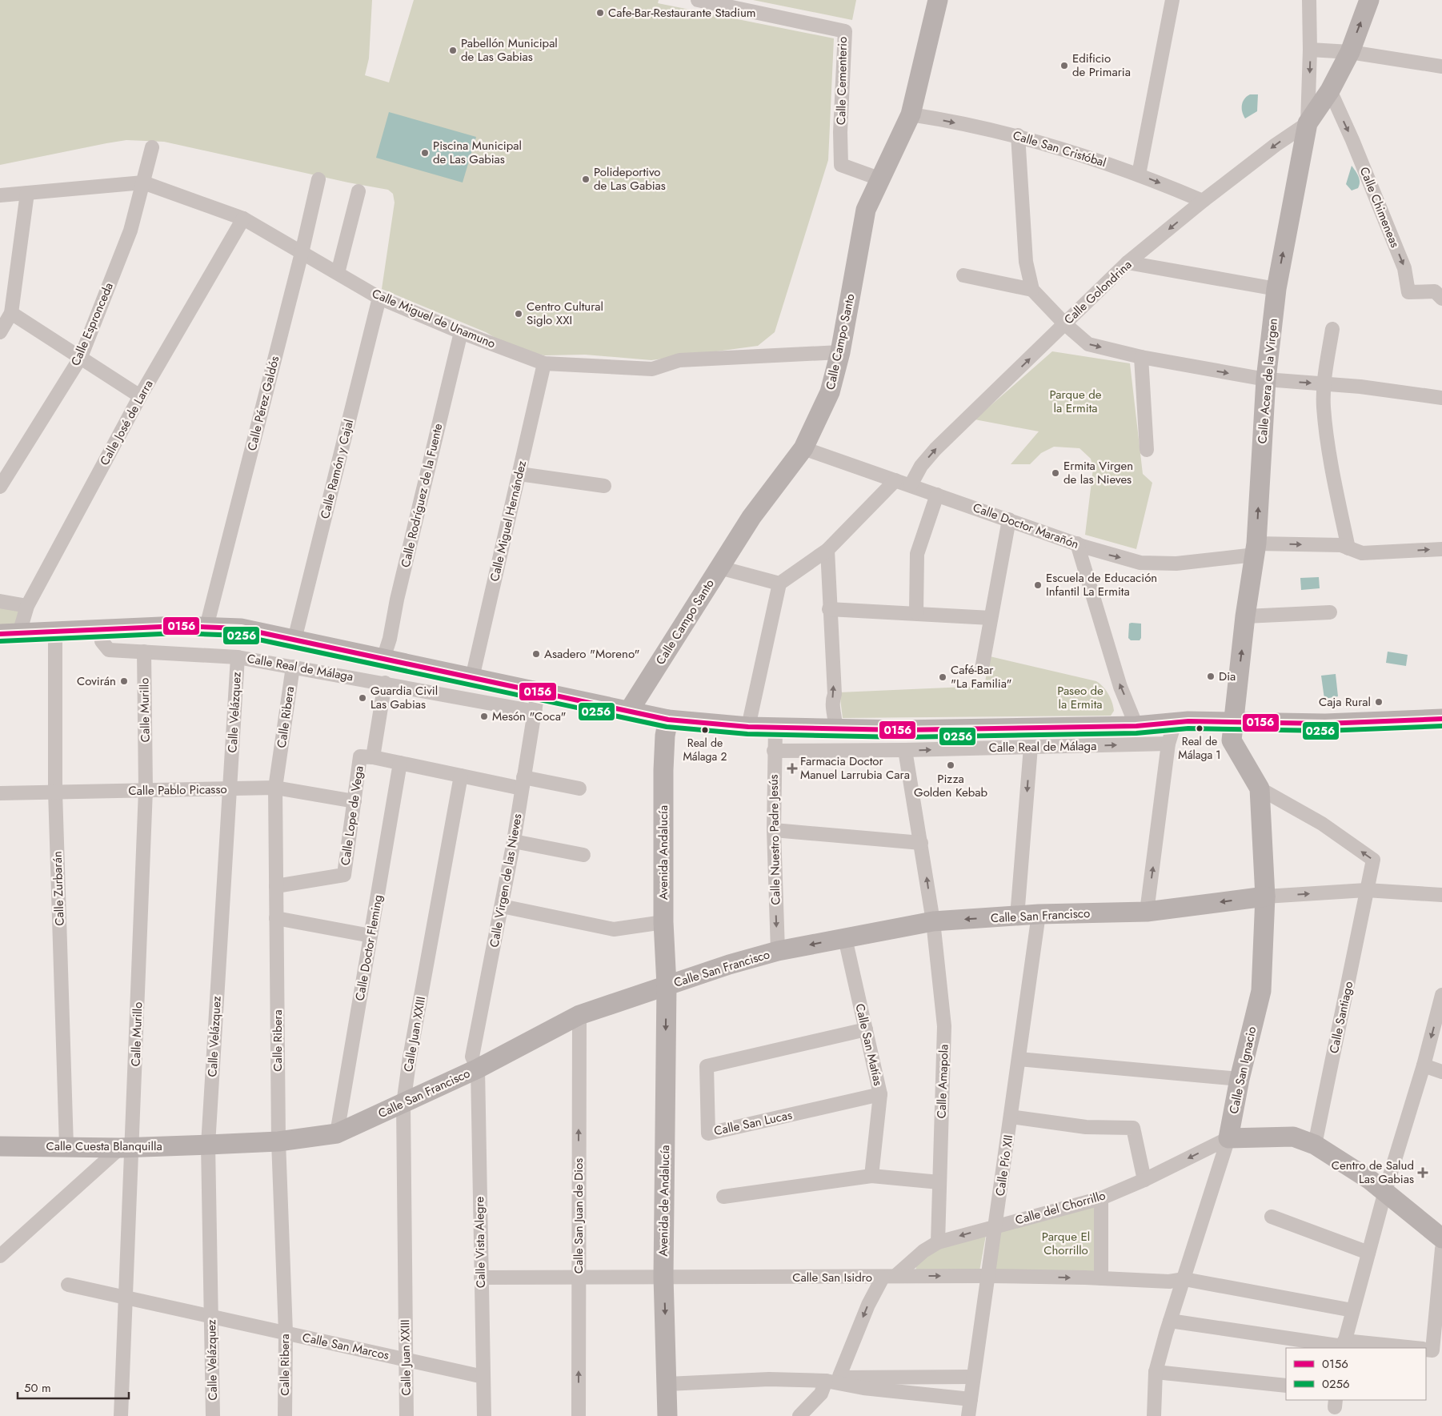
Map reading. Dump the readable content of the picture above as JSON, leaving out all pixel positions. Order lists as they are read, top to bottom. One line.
{"streets":{"street":["Calle Cementerio","Calle San Cristóbal","Calle Chimeneas","Calle Golondrina","Calle Miguel de Unamuno","Calle Espronceda","Calle Campo Santo","Calle Acera de la Virgen","Calle Pérez Galdós","Calle José de Larra","Calle Ramón y Cajal","Calle Rodríguez de la Fuente","Calle Miguel Hernández","Calle Doctor Marañón","Calle Real de Málaga","Calle Murillo","Calle Velázquez","Calle Ribera","Calle Pablo Picasso","Calle Lope de Vega","Calle Nuestro Padre Jesús","Avenida Andalucía","Calle Virgen de las Nieves","Calle Zurbarán","Calle San Francisco","Calle Doctor Fleming","Calle Santiago","Calle Juan XXIII","Calle San Matías","Calle San Ignacio","Calle Amapola","Calle San Lucas","Calle Cuesta Blanquilla","Calle Pío XII","Avenida de Andalucía","Calle del Chorrillo","Calle San Juan de Dios","Calle Vista Alegre","Calle San Isidro","Calle San Marcos"]},"crossings":[["Calle Cementerio","Calle Campo Santo"],["Calle San Cristóbal","Calle Golondrina"],["Calle San Cristóbal","Calle Campo Santo"],["Calle Chimeneas","Calle Acera de la Virgen"],["Calle Golondrina","Calle Acera de la Virgen"],["Calle Golondrina","Calle Doctor Marañón"],["Calle Miguel de Unamuno","Calle Espronceda"],["Calle Miguel de Unamuno","Calle Campo Santo"],["Calle Miguel de Unamuno","Calle Pérez Galdós"],["Calle Miguel de Unamuno","Calle José de Larra"],["Calle Miguel de Unamuno","Calle Ramón y Cajal"],["Calle Miguel de Unamuno","Calle Rodríguez de la Fuente"],["Calle Miguel de Unamuno","Calle Miguel Hernández"],["Calle Campo Santo","Calle Doctor Marañón"],["Calle Campo Santo","Calle Real de Málaga"],["Calle Acera de la Virgen","Calle Doctor Marañón"],["Calle Acera de la Virgen","Calle Real de Málaga"],["Calle Acera de la Virgen","Calle San Ignacio"],["Calle Pérez Galdós","Calle Real de Málaga"],["Calle José de Larra","Calle Real de Málaga"],["Calle Ramón y Cajal","Calle Real de Málaga"],["Calle Rodríguez de la Fuente","Calle Real de Málaga"],["Calle Miguel Hernández","Calle Real de Málaga"],["Calle Real de Málaga","Calle Murillo"],["Calle Real de Málaga","Calle Velázquez"],["Calle Real de Málaga","Calle Ribera"],["Calle Real de Málaga","Calle Nuestro Padre Jesús"],["Calle Real de Málaga","Avenida Andalucía"],["Calle Real de Málaga","Calle Virgen de las Nieves"],["Calle Real de Málaga","Calle Zurbarán"],["Calle Real de Málaga","Calle San Ignacio"],["Calle Real de Málaga","Calle Amapola"],["Calle Murillo","Calle Pablo Picasso"],["Calle Murillo","Calle Cuesta Blanquilla"],["Calle Murillo","Calle San Marcos"],["Calle Velázquez","Calle Pablo Picasso"],["Calle Velázquez","Calle San Francisco"],["Calle Velázquez","Calle Cuesta Blanquilla"],["Calle Velázquez","Calle San Marcos"],["Calle Ribera","Calle Pablo Picasso"],["Calle Ribera","Calle Lope de Vega"],["Calle Ribera","Calle San Francisco"],["Calle Ribera","Calle San Marcos"],["Calle Pablo Picasso","Calle Lope de Vega"],["Calle Pablo Picasso","Calle Zurbarán"],["Calle Lope de Vega","Calle Virgen de las Nieves"],["Calle Lope de Vega","Calle Doctor Fleming"],["Calle Lope de Vega","Calle Juan XXIII"],["Calle Nuestro Padre Jesús","Calle San Francisco"],["Avenida Andalucía","Calle San Francisco"],["Avenida Andalucía","Avenida de Andalucía"],["Calle Virgen de las Nieves","Calle San Francisco"],["Calle Virgen de las Nieves","Calle Vista Alegre"],["Calle Zurbarán","Calle Cuesta Blanquilla"],["Calle San Francisco","Calle Doctor Fleming"],["Calle San Francisco","Calle Juan XXIII"],["Calle San Francisco","Calle San Matías"],["Calle San Francisco","Calle San Ignacio"],["Calle San Francisco","Calle Amapola"],["Calle San Francisco","Calle Cuesta Blanquilla"],["Calle San Francisco","Calle Pío XII"],["Calle San Francisco","Avenida de Andalucía"],["Calle San Francisco","Calle San Juan de Dios"],["Calle San Francisco","Calle Vista Alegre"],["Calle Santiago","Calle San Ignacio"],["Calle Juan XXIII","Calle San Marcos"],["Calle San Matías","Calle San Lucas"],["Calle San Ignacio","Calle del Chorrillo"],["Calle San Ignacio","Calle San Isidro"],["Calle Amapola","Calle del Chorrillo"],["Calle Pío XII","Calle del Chorrillo"],["Calle Pío XII","Calle San Isidro"],["Avenida de Andalucía","Calle San Isidro"],["Calle del Chorrillo","Calle San Isidro"],["Calle San Juan de Dios","Calle San Isidro"],["Calle Vista Alegre","Calle San Isidro"],["Calle Vista Alegre","Calle San Marcos"]],"one_way":["Calle San Cristóbal","Calle Chimeneas","Calle Doctor Marañón","Calle Nuestro Padre Jesús","Avenida de Andalucía","Calle del Chorrillo","Calle San Juan de Dios"],"parks":["Parque de la Ermita","Paseo de la Ermita","Parque El Chorrillo"],"places":{"other":["Cafe-Bar-Restaurante Stadium","Pabellón Municipal de Las Gabias","Edificio de Primaria","Piscina Municipal de Las Gabias","Polideportivo de Las Gabias","Centro Cultural Siglo XXI","Ermita Virgen de las Nieves","Escuela de Educación Infantil La Ermita","Asadero \"Moreno\"","Dia","Café-Bar \"La Familia\"","Covirán","Guardia Civil Las Gabias","Caja Rural","Mesón \"Coca\"","Real de Málaga 1","Real de Málaga 2","Pizza Golden Kebab"],"health":["Farmacia Doctor Manuel Larrubia Cara","Centro de Salud Las Gabias"]},"lines":["transit line 0156","transit line 0256"],"legend":["0156","0256"],"scale_bar":"50 m"}
